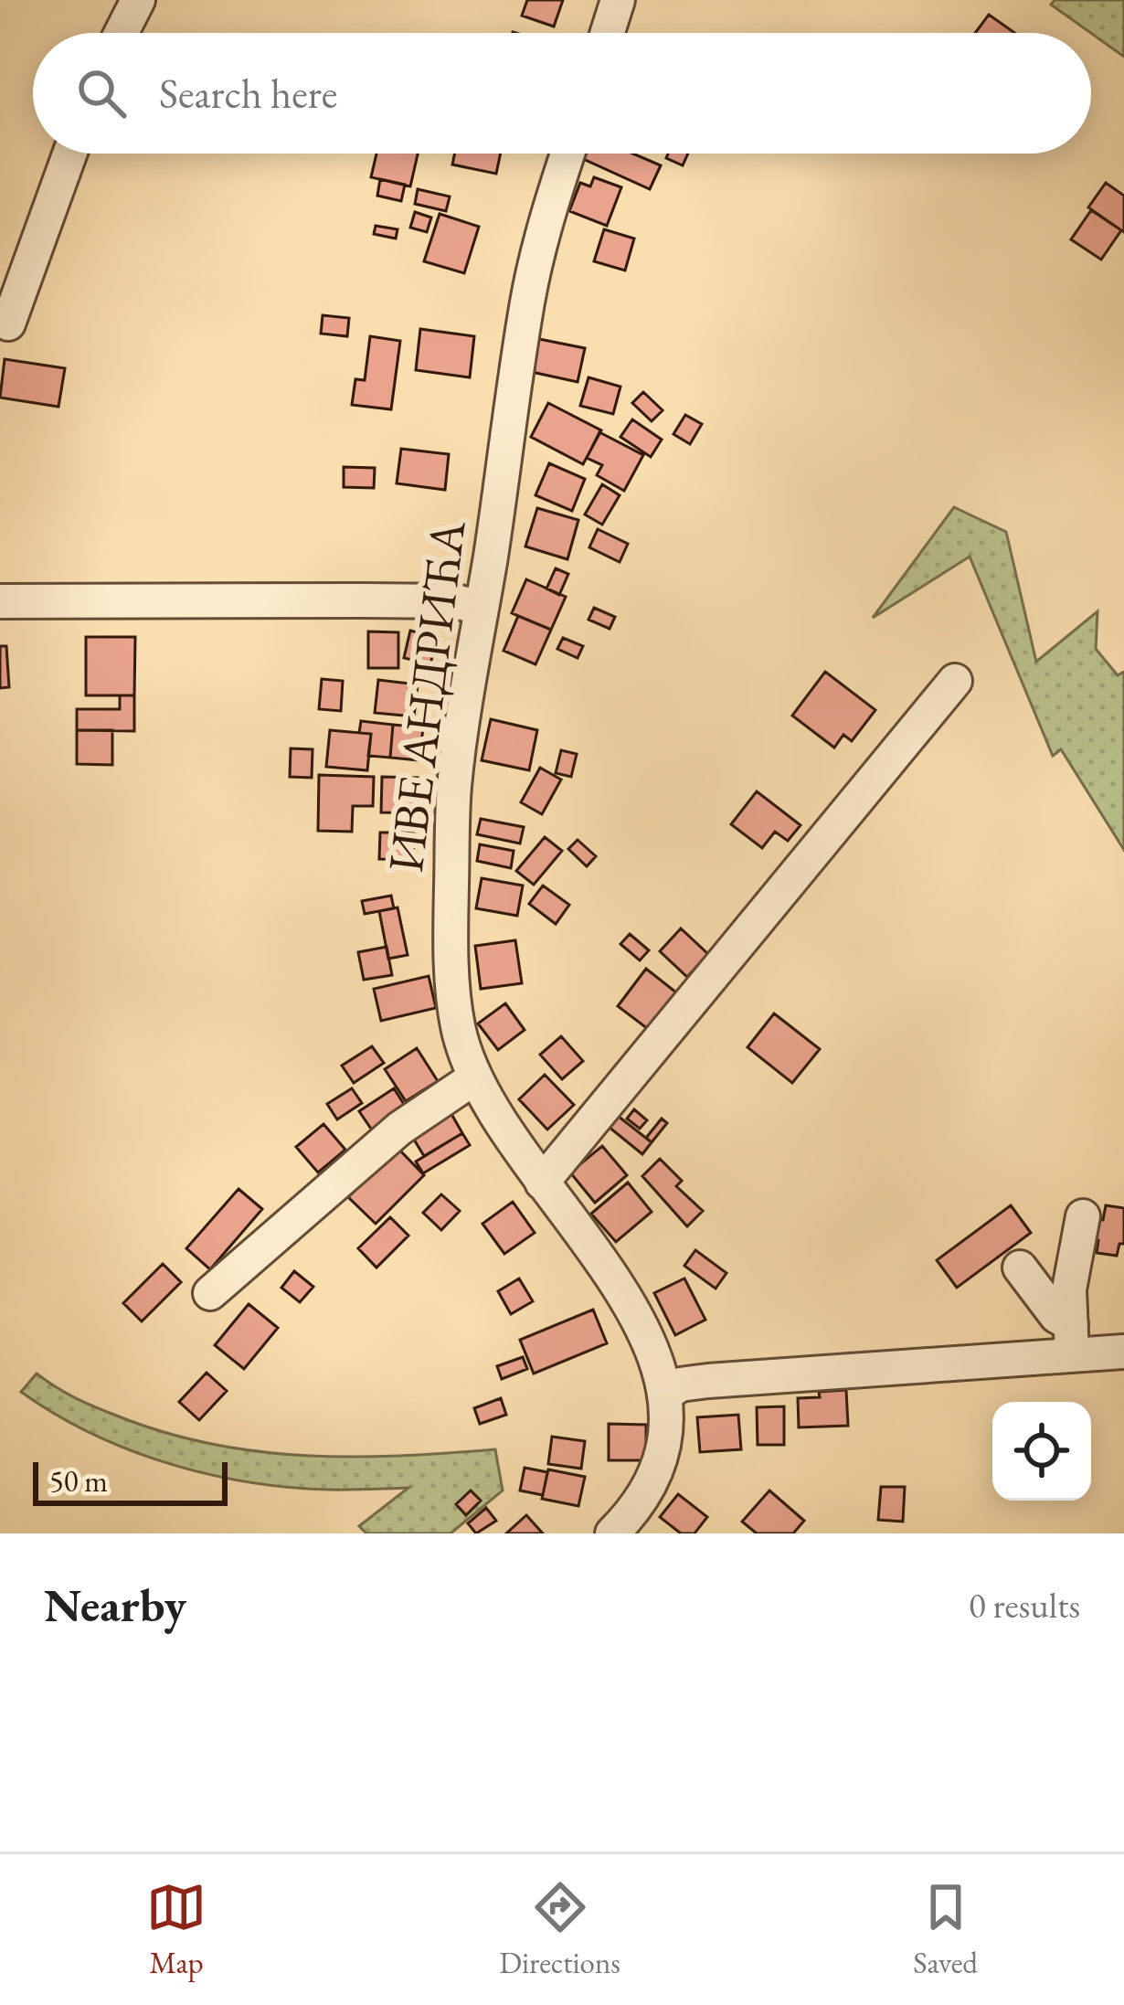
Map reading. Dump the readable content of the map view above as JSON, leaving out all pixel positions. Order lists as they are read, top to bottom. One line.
{"streets":{"street":["ИВЕ АНДРИЋА"]},"scale_bar":"50 m","page":{"search":"Search here","scale":"50 m","heading":["Nearby","0 results"],"nav":["Map","Directions","Saved"]}}
